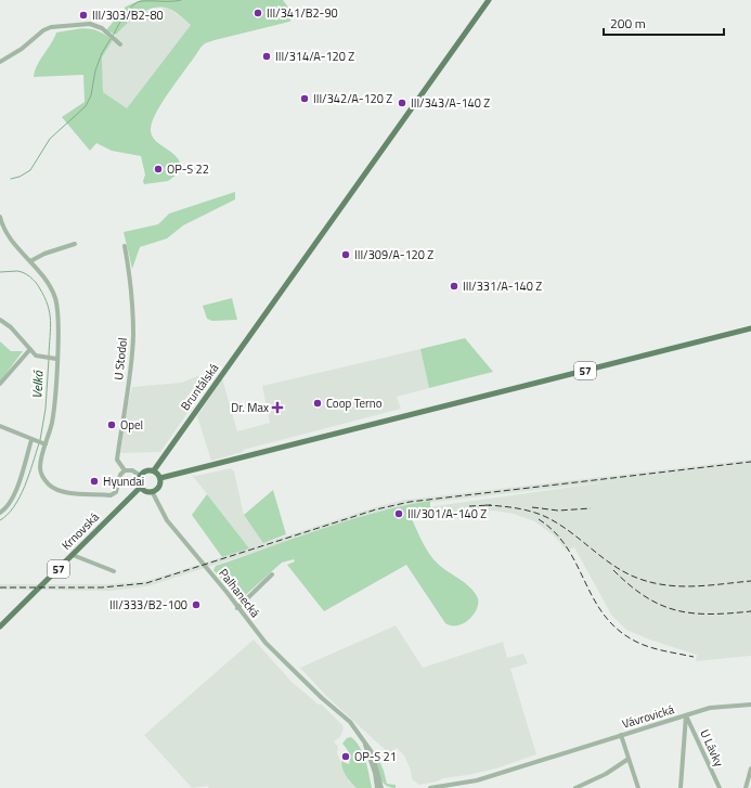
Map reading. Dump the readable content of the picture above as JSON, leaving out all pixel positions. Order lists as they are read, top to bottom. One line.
{"streets":{"main road":["57","Bruntálská","Krnovská"],"street":["U Stodol","Palhanecká","Vávrovická","U Lávky"]},"crossings":[["57","Bruntálská"],["57","Krnovská"],["57","Palhanecká"],["Bruntálská","Krnovská"],["Bruntálská","Palhanecká"],["Krnovská","Palhanecká"],["Vávrovická","U Lávky"]],"water":["Velká"],"places":{"other":["III/341/B2-90","III/303/B2-80","III/314/A-120 Z","III/342/A-120 Z","III/343/A-140 Z","OP-S 22","III/309/A-120 Z","III/331/A-140 Z","Coop Terno","Opel","Hyundai","III/301/A-140 Z","III/333/B2-100","OP-S 21"],"health":["Dr. Max"]},"scale_bar":"200 m"}
